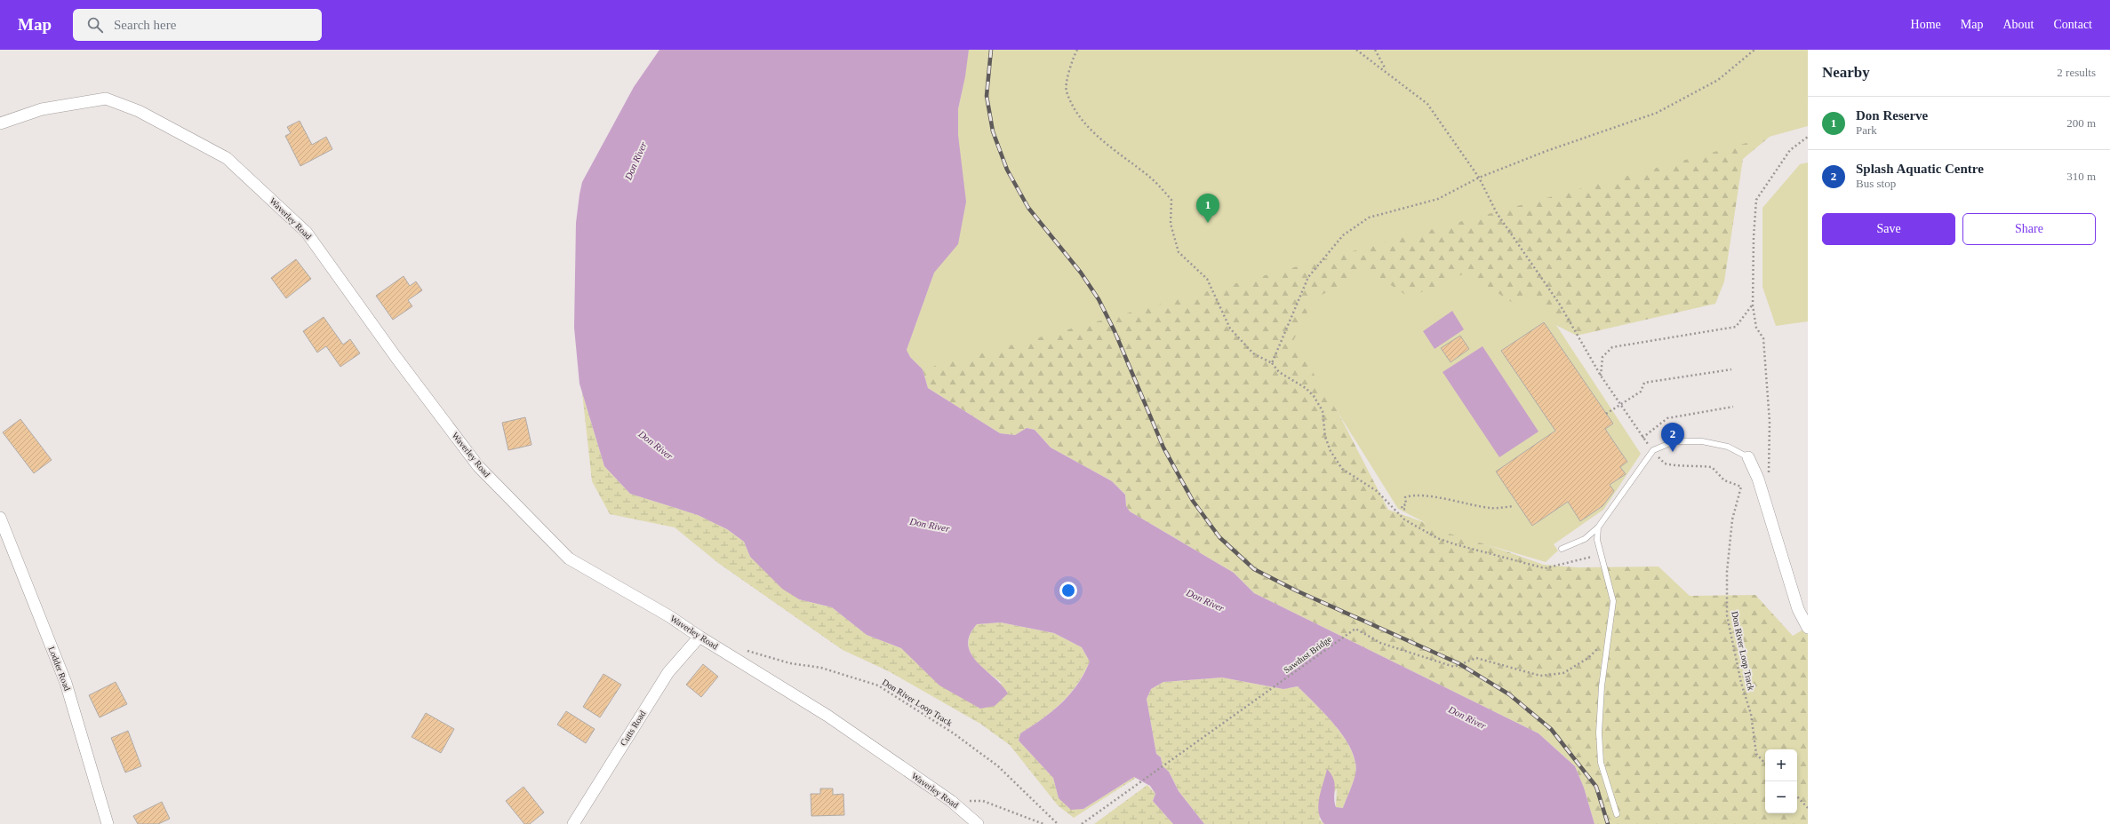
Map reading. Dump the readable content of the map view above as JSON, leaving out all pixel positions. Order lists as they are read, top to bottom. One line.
{"streets":{"street":["Waverley Road","Lodder Road","Cutts Road"],"path":["Don River Loop Track","Sawdust Bridge"]},"crossings":[["Waverley Road","Cutts Road"]],"water":["Don River"],"page":{"header":"Map","search":"Search here","nav":["Home","Map","About","Contact"],"heading":["Nearby","2 results"],"list":[{"mark":"1","name":"Don Reserve","note":"Park","value":"200 m"},{"mark":"2","name":"Splash Aquatic Centre","note":"Bus stop","value":"310 m"}],"pins":["1","2"],"buttons":["Save","Share"],"map_buttons":["+","−"]}}
